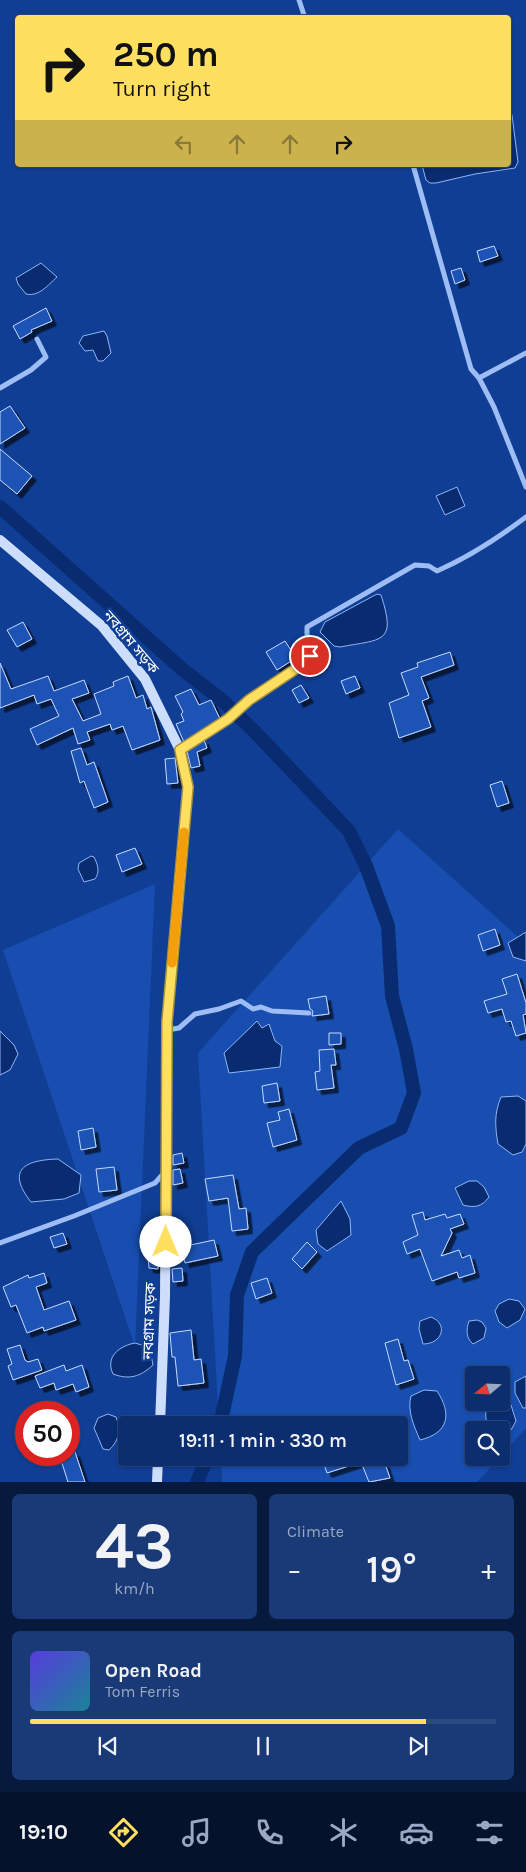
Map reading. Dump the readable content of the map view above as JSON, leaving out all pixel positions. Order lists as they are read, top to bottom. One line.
{"streets":{"main road":["নবগ্রাম সড়ক"]},"north":"left","page":{"turn":["250 m","Turn right"],"limit":"50","trip":"19:11 · 1 min · 330 m","tile":[["43","km/h"],"Climate"],"heat":["−","19°","+"],"song":["Open Road","Tom Ferris"],"tabs":"19:10"}}
